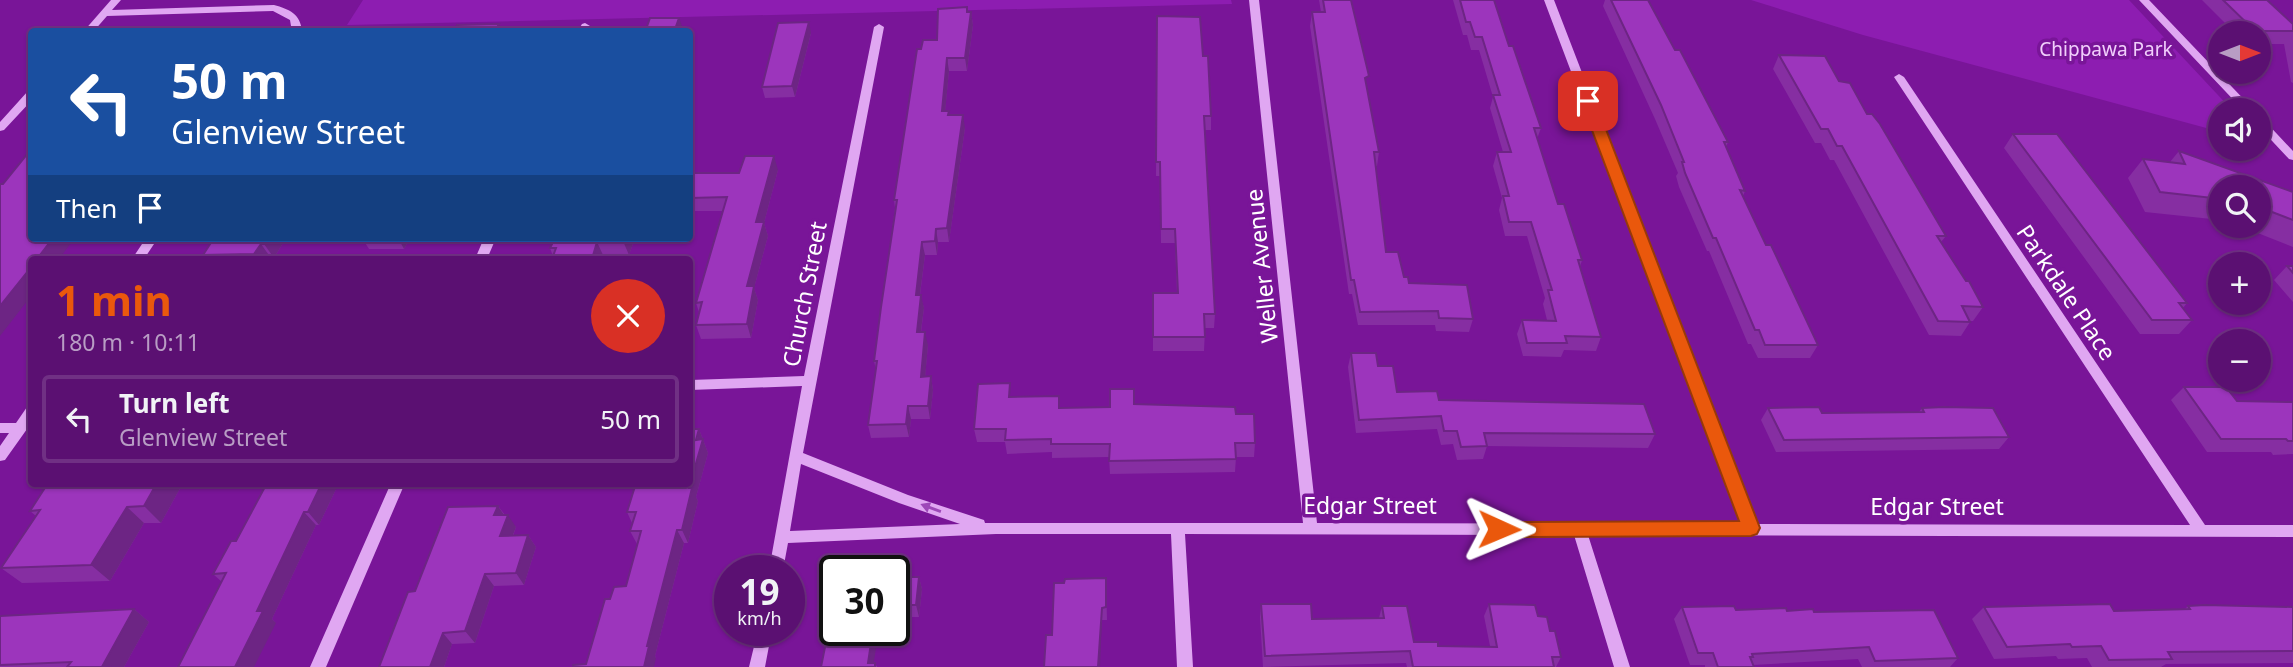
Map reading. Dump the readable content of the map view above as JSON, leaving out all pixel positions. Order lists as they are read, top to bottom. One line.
{"streets":{"street":["Weller Avenue","Parkdale Place","Church Street","Edgar Street"]},"crossings":[["Weller Avenue","Edgar Street"],["Parkdale Place","Edgar Street"],["Church Street","Edgar Street"]],"parks":["Chippawa Park"],"north":"right","page":{"map_buttons":["+","−"],"turn":["50 m","Glenview Street"],"then":"Then","heading":["1 min","180 m · 10:11"],"list":[{"name":"Turn left","note":"Glenview Street","value":"50 m"}],"speed":"19 km/h","limit":"30"}}
